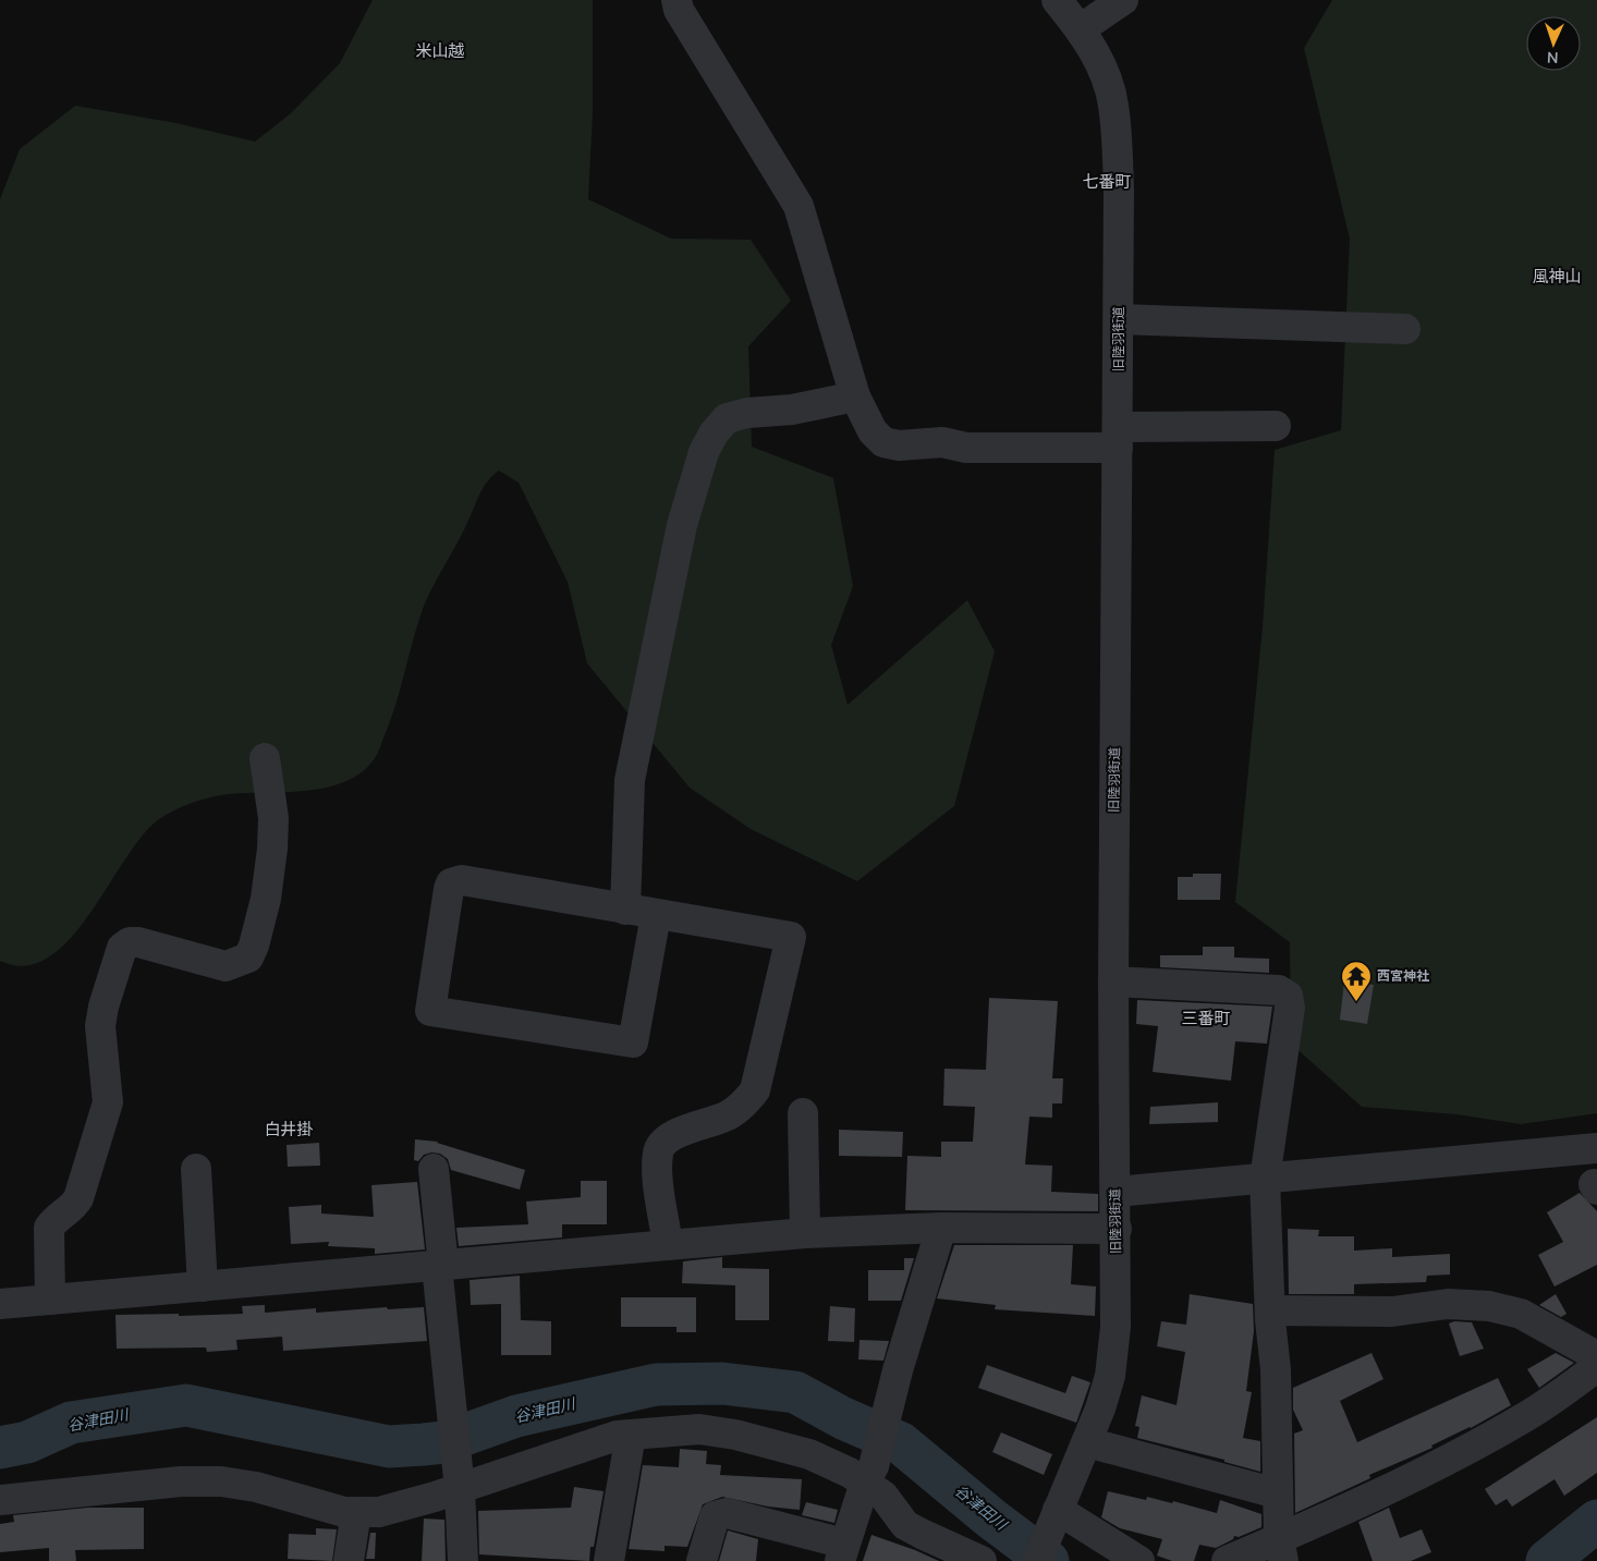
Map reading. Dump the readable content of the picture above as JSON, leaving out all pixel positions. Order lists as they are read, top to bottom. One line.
{"streets":{"street":["旧陸羽街道"]},"districts":["米山越","七番町","風神山","三番町","白井掛"],"water":["谷津田川"],"places":{"temple":["西宮神社"]},"north":"bottom"}
